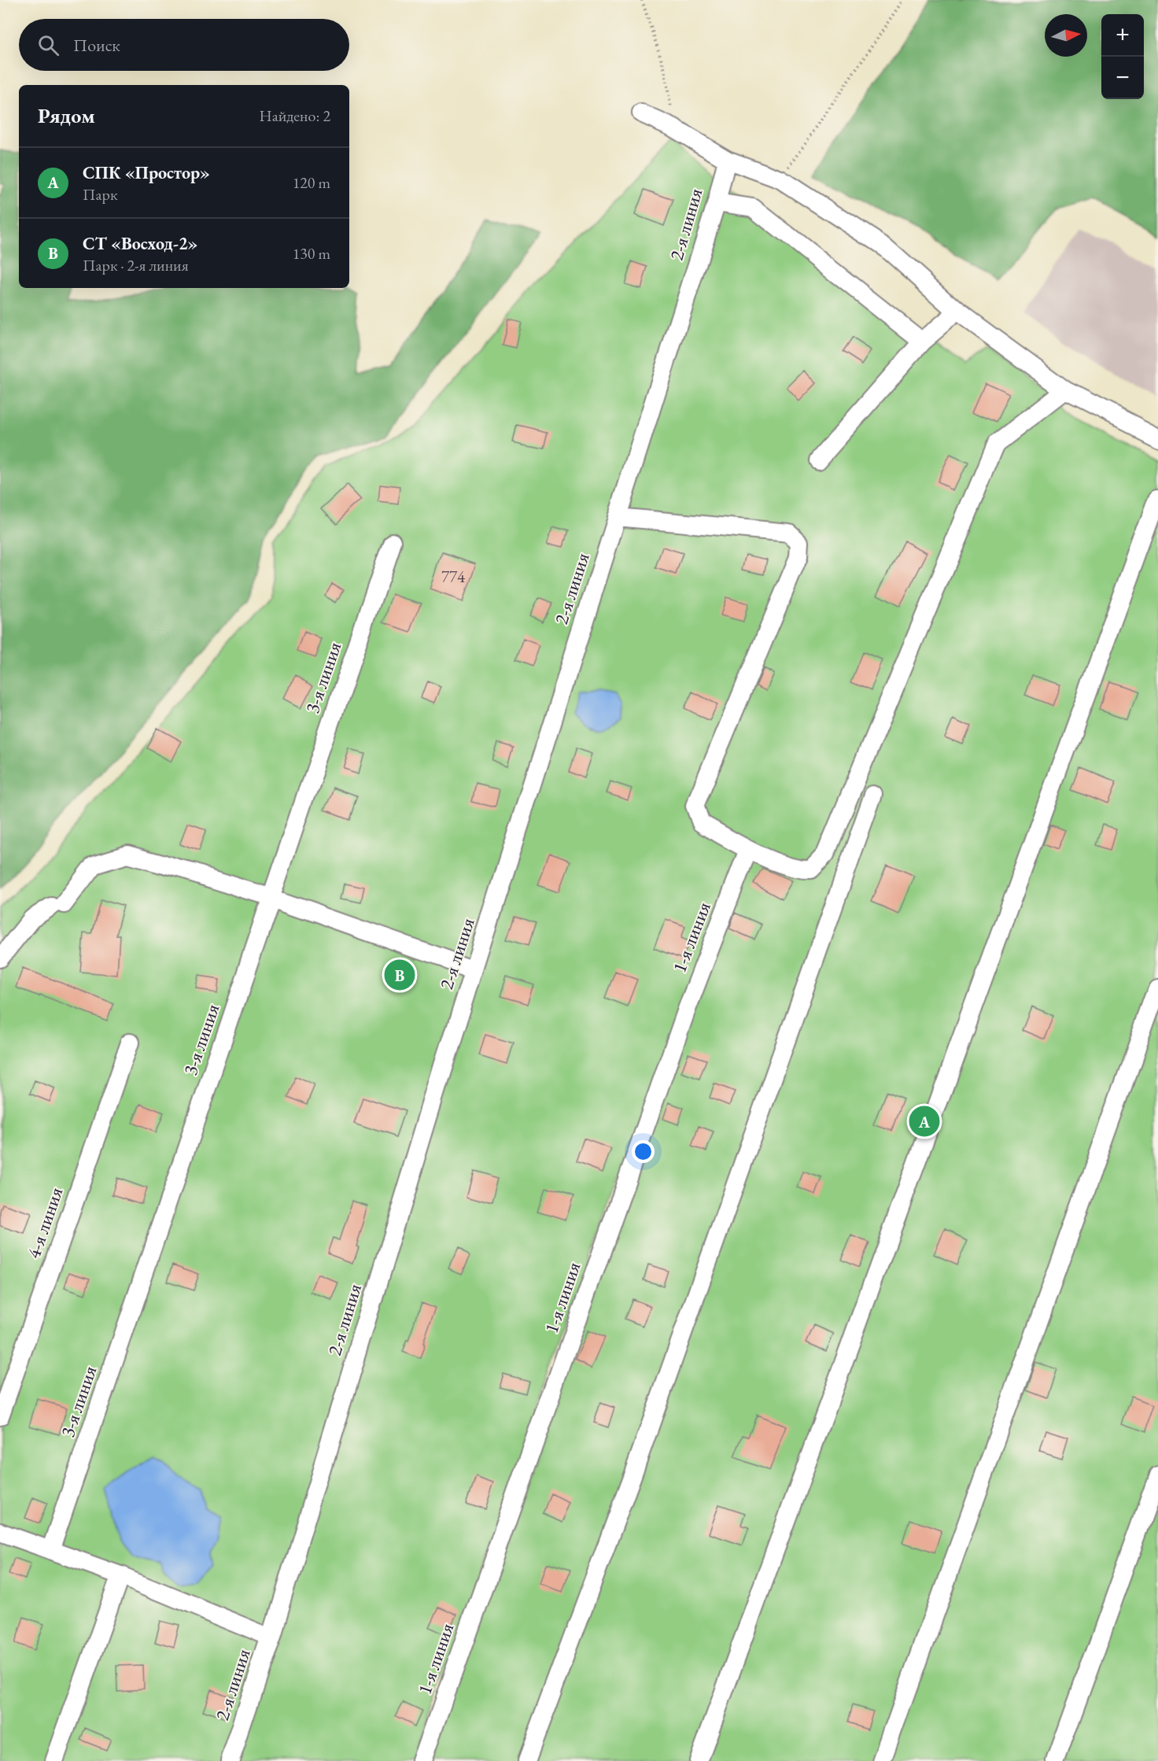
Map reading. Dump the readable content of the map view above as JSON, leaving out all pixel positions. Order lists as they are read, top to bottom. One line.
{"streets":{"street":["2-я линия","3-я линия","1-я линия","4-я линия"]},"house_numbers":["774"],"north":"right","page":{"map_buttons":["+","−"],"search":"Поиск","heading":["Рядом","Найдено: 2"],"list":[{"mark":"A","name":"СПК «Простор»","note":"Парк","value":"120 m"},{"mark":"B","name":"СТ «Восход-2»","note":"Парк · 2-я линия","value":"130 m"}],"pins":["B","A"]}}
